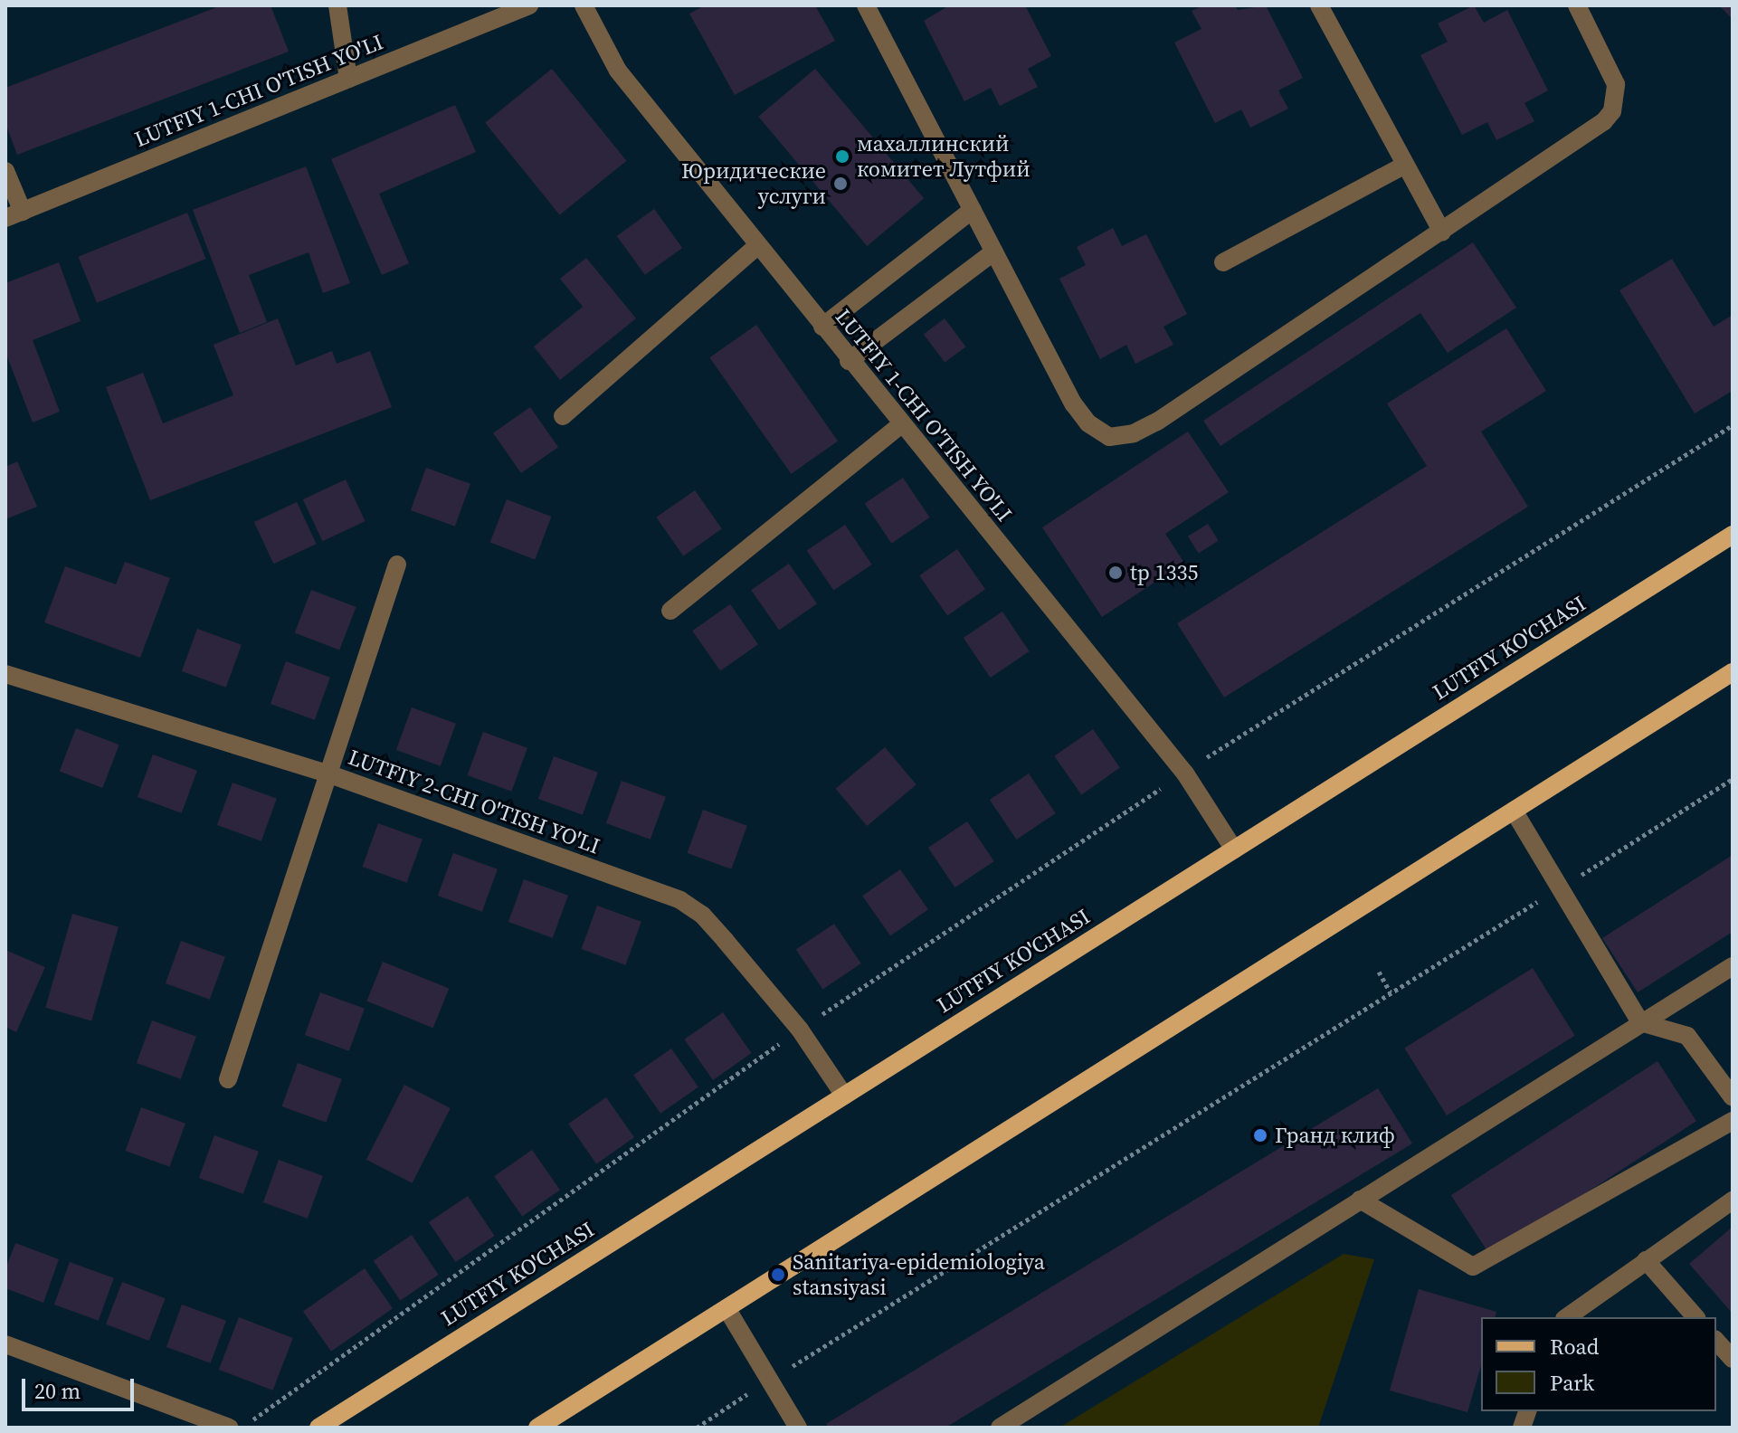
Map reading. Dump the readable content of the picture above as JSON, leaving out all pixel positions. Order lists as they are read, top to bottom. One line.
{"streets":{"main road":["LUTFIY KO'CHASI"],"street":["LUTFIY 1-CHI O'TISH YO'LI","LUTFIY 2-CHI O'TISH YO'LI"]},"crossings":[["LUTFIY 1-CHI O'TISH YO'LI","LUTFIY KO'CHASI"],["LUTFIY KO'CHASI","LUTFIY 2-CHI O'TISH YO'LI"]],"places":["махаллинский комитет Лутфий","Юридические услуги","tp 1335","Гранд клиф","Sanitariya-epidemiologiya stansiyasi"],"legend":["Road","Park"],"scale_bar":"20 m"}
